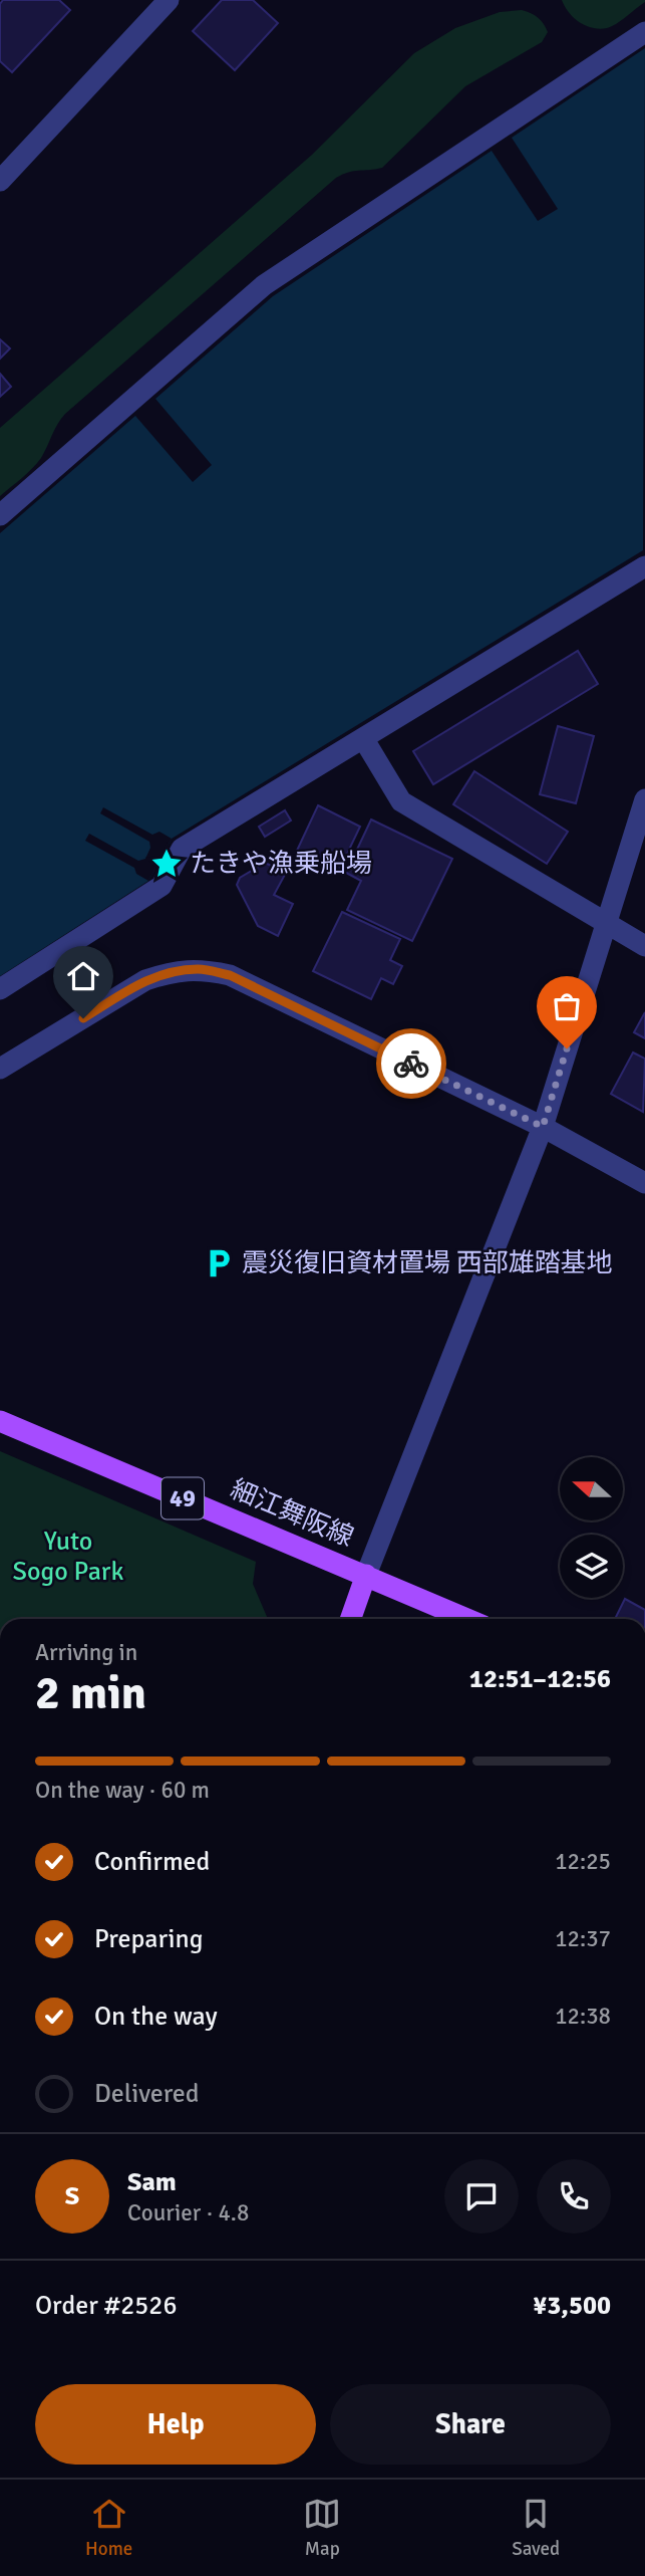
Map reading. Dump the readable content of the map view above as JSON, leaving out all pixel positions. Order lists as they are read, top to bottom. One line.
{"streets":{"main road":["49","細江舞阪線"]},"parks":["Yuto Sogo Park"],"places":{"place":["たきや漁乗船場"],"parking":["震災復旧資材置場 西部雄踏基地"]},"north":"left","page":{"heading":["2 min","Arriving in","12:51–12:56"],"panel":["Sam","Courier · 4.8","Order #2526","¥3,500"],"bar":"On the way · 60 m","list":[["Confirmed","12:25"],["Preparing","12:37"],["On the way","12:38"],"Delivered"],"round":"S","buttons":["Help","Share"],"tabs":["Home","Map","Saved"]}}
